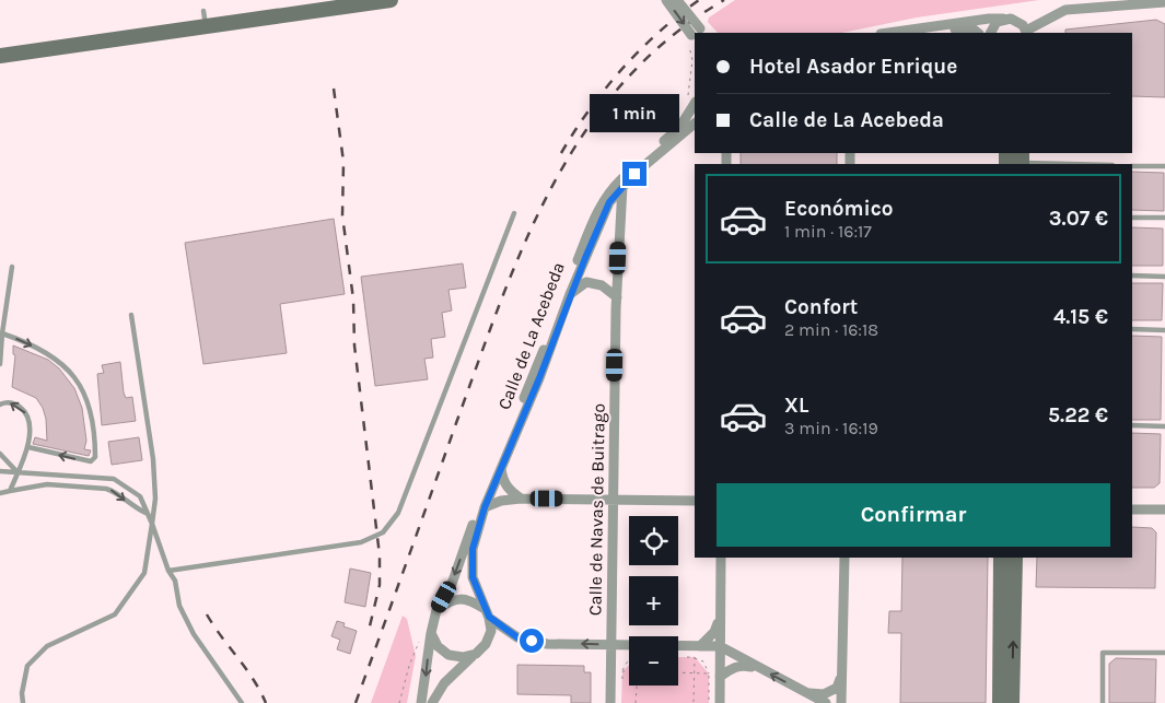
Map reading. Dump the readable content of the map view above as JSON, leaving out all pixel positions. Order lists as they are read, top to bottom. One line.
{"streets":{"street":["Calle de La Acebeda","Calle de Navas de Buitrago"]},"crossings":[["Calle de La Acebeda","Calle de Navas de Buitrago"]],"page":{"banner":["Hotel Asador Enrique","Calle de La Acebeda"],"bubble":"1 min","list":[{"name":"Económico","note":"1 min · 16:17","value":"3.07 €"},{"name":"Confort","note":"2 min · 16:18","value":"4.15 €"},{"name":"XL","note":"3 min · 16:19","value":"5.22 €"}],"buttons":"Confirmar","map_buttons":["+","−"]}}
